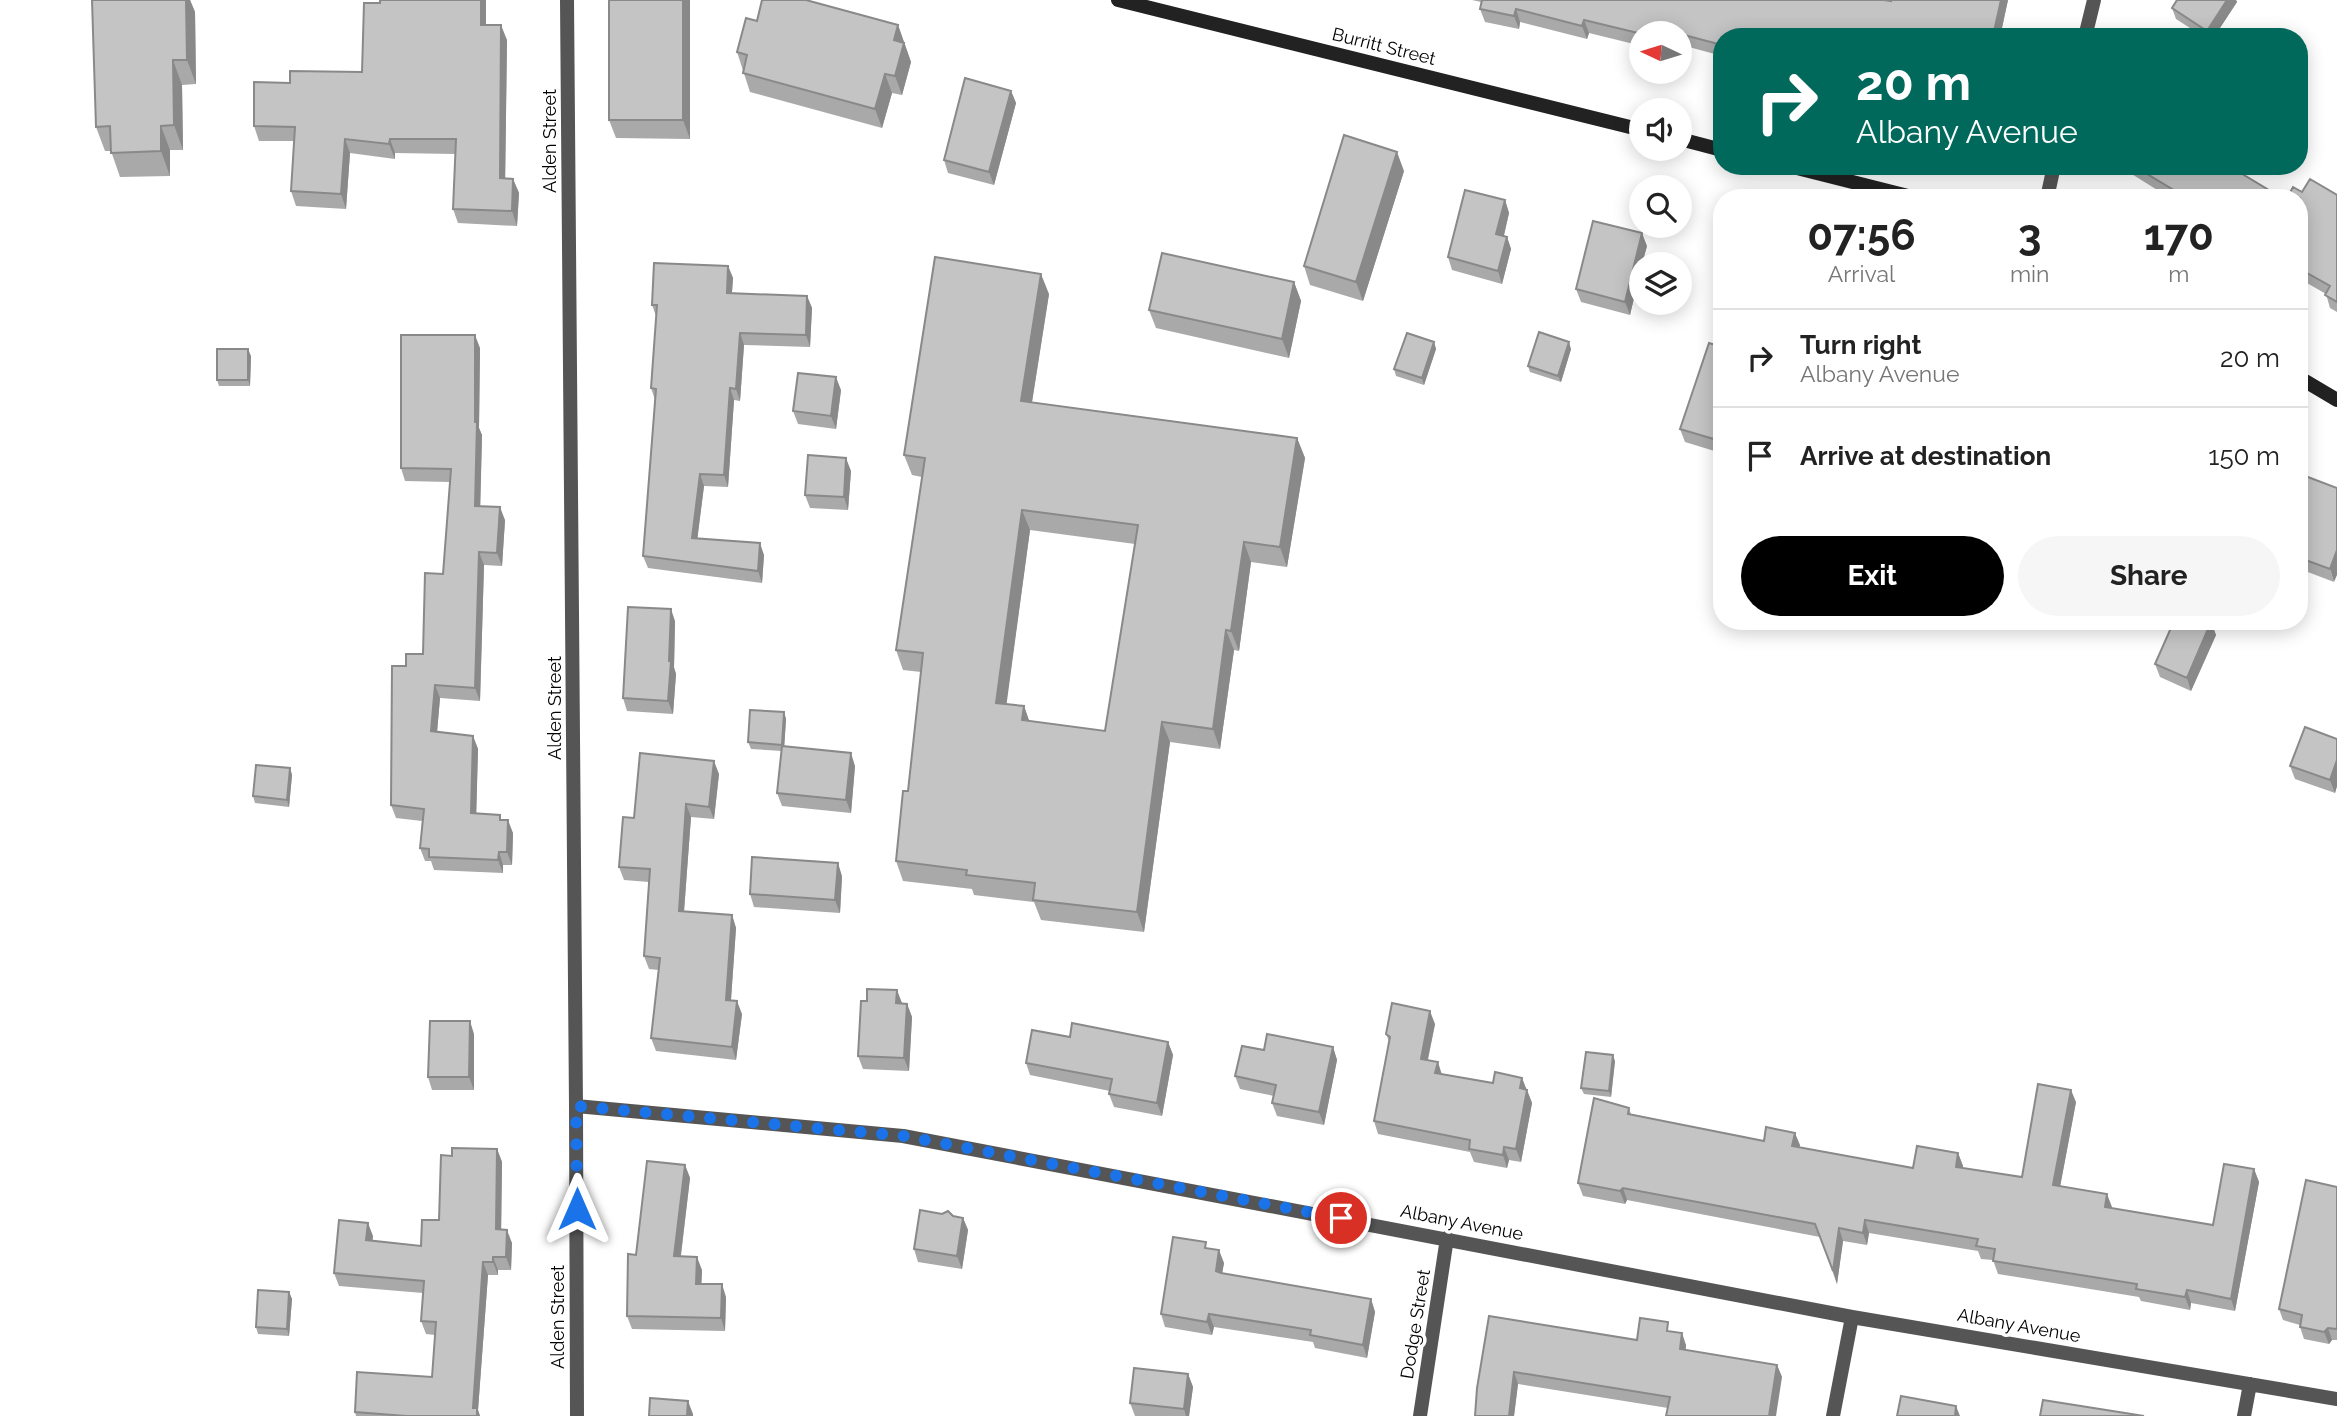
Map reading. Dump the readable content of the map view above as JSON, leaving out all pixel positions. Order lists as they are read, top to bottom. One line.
{"streets":{"street":["Burritt Street","Alden Street","Albany Avenue","Dodge Street"]},"crossings":[["Alden Street","Albany Avenue"],["Albany Avenue","Dodge Street"]],"north":"left","page":{"turn":["20 m","Albany Avenue"],"eta":["07:56","Arrival","3","min","170","m"],"list":[{"name":"Turn right","note":"Albany Avenue","value":"20 m"},{"name":"Arrive at destination","value":"150 m"}],"buttons":["Exit","Share"]}}
